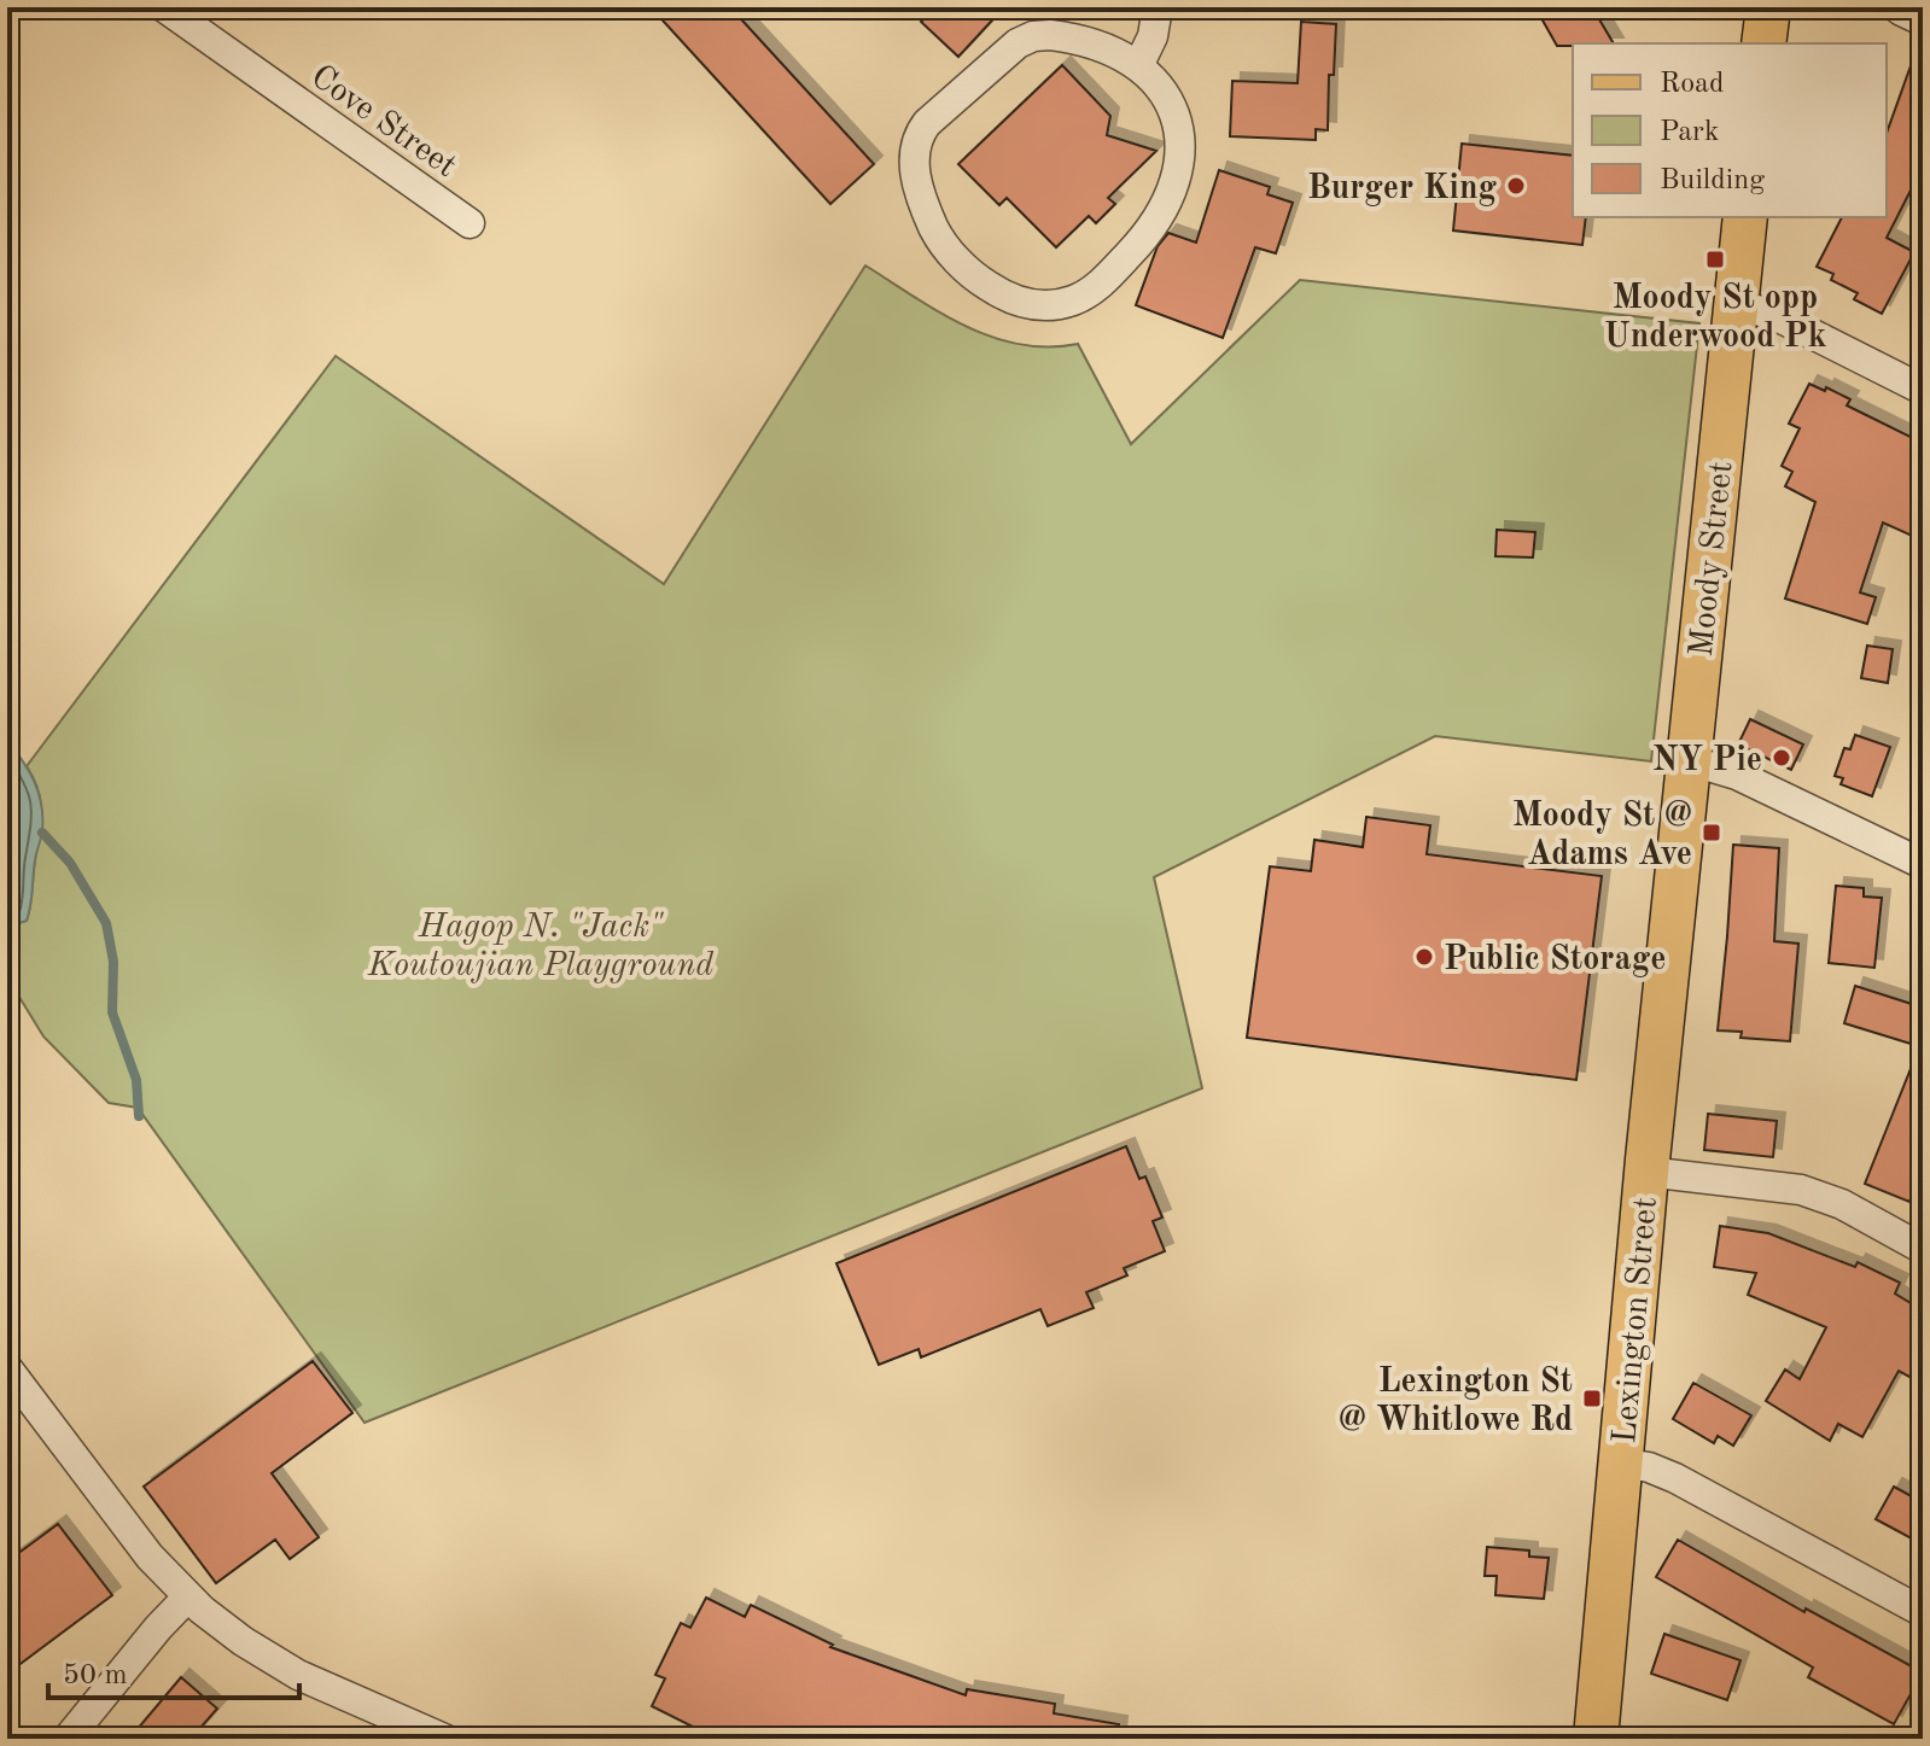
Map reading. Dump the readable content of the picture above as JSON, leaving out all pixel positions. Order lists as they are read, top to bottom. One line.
{"streets":{"main road":["Moody Street","Lexington Street"],"street":["Cove Street"]},"crossings":[["Moody Street","Lexington Street"]],"parks":["Hagop N. \"Jack\" Koutoujian Playground"],"places":{"other":["Burger King","NY Pie","Public Storage"],"transit":["Moody St opp Underwood Pk","Moody St @ Adams Ave","Lexington St @ Whitlowe Rd"]},"legend":["Road","Park","Building"],"scale_bar":"50 m"}
